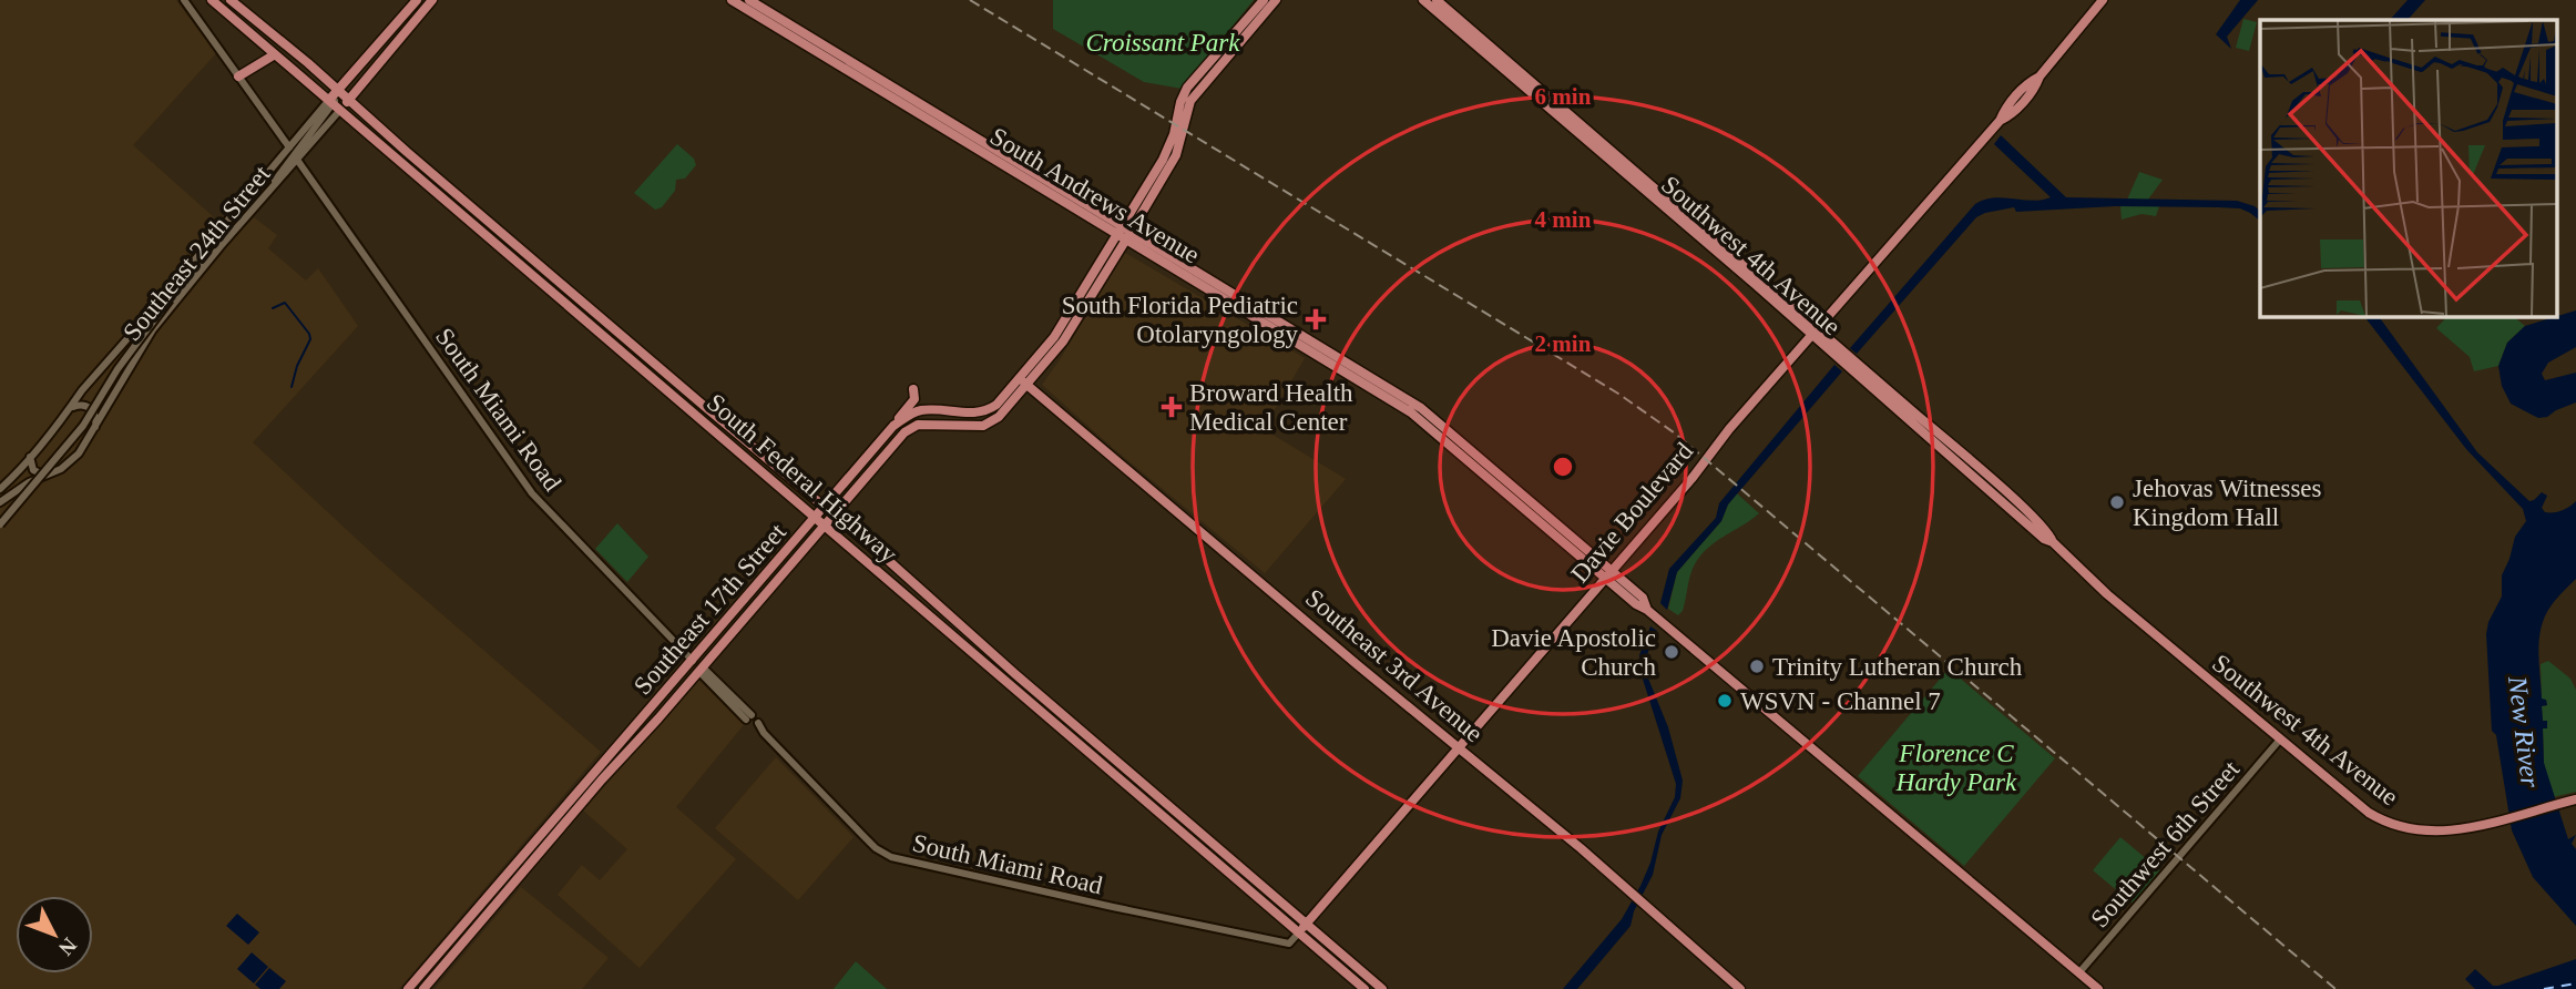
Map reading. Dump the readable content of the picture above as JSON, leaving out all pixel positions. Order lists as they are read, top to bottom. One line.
{"streets":{"main road":["South Andrews Avenue","Southwest 4th Avenue","South Federal Highway","Davie Boulevard","Southeast 17th Street","Southeast 3rd Avenue"],"street":["Southeast 24th Street","South Miami Road","Southwest 6th Street"]},"crossings":[["South Andrews Avenue","Davie Boulevard"],["South Andrews Avenue","Southeast 17th Street"],["South Andrews Avenue","Southwest 6th Street"],["Southeast 24th Street","South Miami Road"],["Southeast 24th Street","South Federal Highway"],["Southwest 4th Avenue","Davie Boulevard"],["Southwest 4th Avenue","Southwest 6th Street"],["South Miami Road","South Federal Highway"],["South Miami Road","Davie Boulevard"],["South Miami Road","Southeast 17th Street"],["South Federal Highway","Davie Boulevard"],["South Federal Highway","Southeast 17th Street"],["Davie Boulevard","Southeast 3rd Avenue"],["Southeast 17th Street","Southeast 3rd Avenue"]],"water":["New River"],"parks":["Croissant Park","Florence C Hardy Park"],"places":{"health":["South Florida Pediatric Otolaryngology","Broward Health Medical Center"],"other":["Jehovas Witnesses Kingdom Hall","Davie Apostolic Church","Trinity Lutheran Church","WSVN - Channel 7"]},"north":"bottom right","rings":["6 min","4 min","2 min"]}
